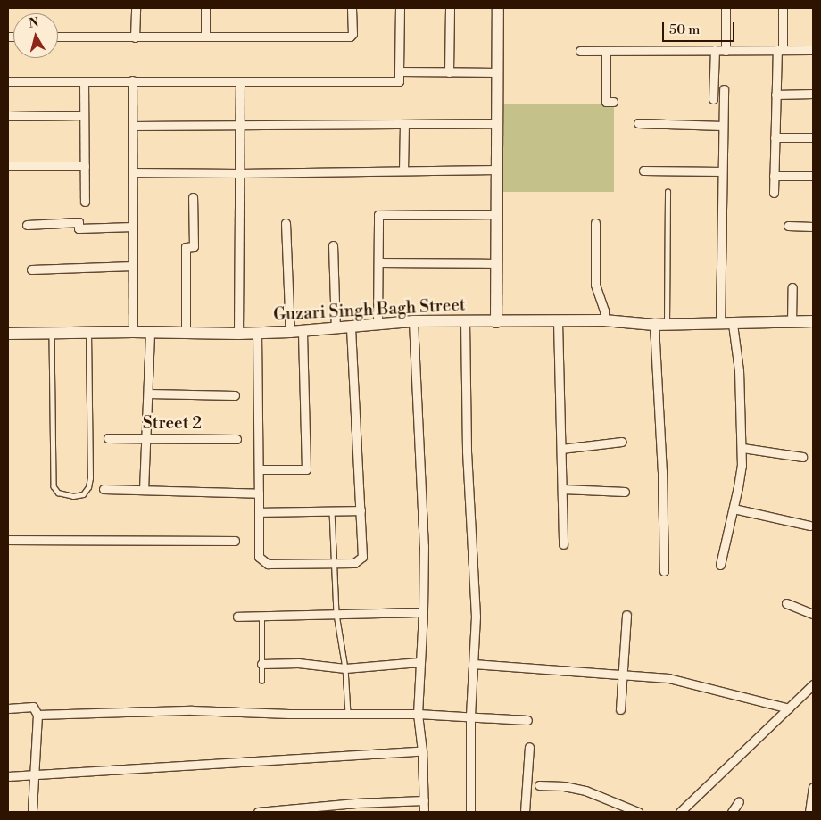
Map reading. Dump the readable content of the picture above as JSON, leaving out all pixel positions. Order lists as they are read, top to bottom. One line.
{"streets":{"street":["Guzari Singh Bagh Street","Street 2"]},"scale_bar":"50 m","north":"top"}
